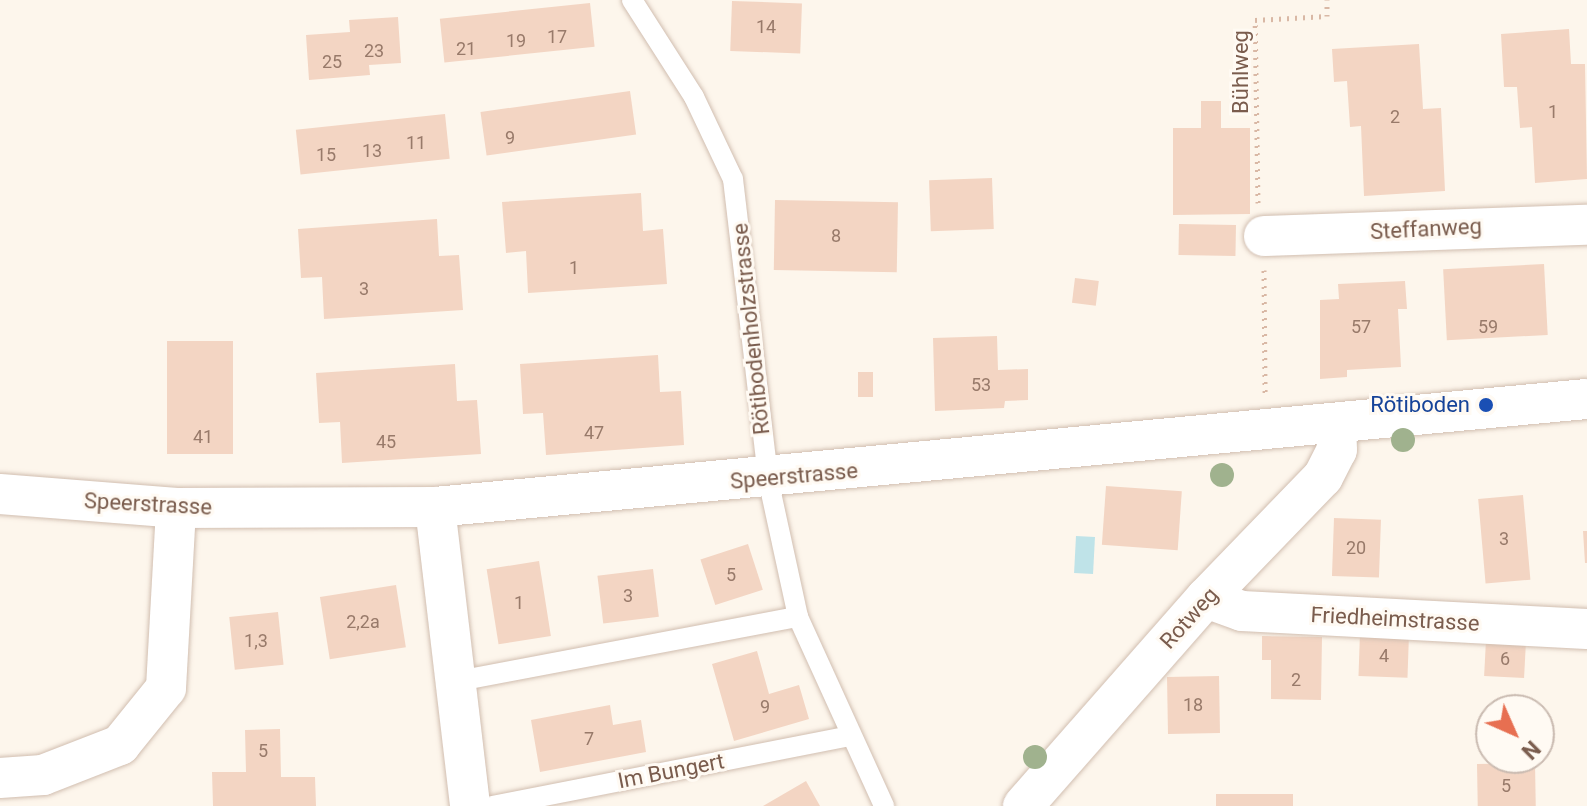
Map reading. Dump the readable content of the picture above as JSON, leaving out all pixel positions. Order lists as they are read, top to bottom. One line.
{"streets":{"street":["Steffanweg","Speerstrasse","Rotweg","Friedheimstrasse"],"lane":["Rötibodenholzstrasse","Im Bungert"],"path":["Bühlweg"]},"crossings":[["Bühlweg","Steffanweg"],["Rötibodenholzstrasse","Speerstrasse"],["Rötibodenholzstrasse","Im Bungert"],["Speerstrasse","Rotweg"],["Rotweg","Friedheimstrasse"]],"places":["Rötiboden"],"house_numbers":["14","17","19","21","23","25","1","2","9","11","13","15","8","1","3","57","59","53","47","41","45","3","20","5","3","1","2,2a","1,3","4","6","2","18","9","7","5","5"],"north":"bottom right"}
